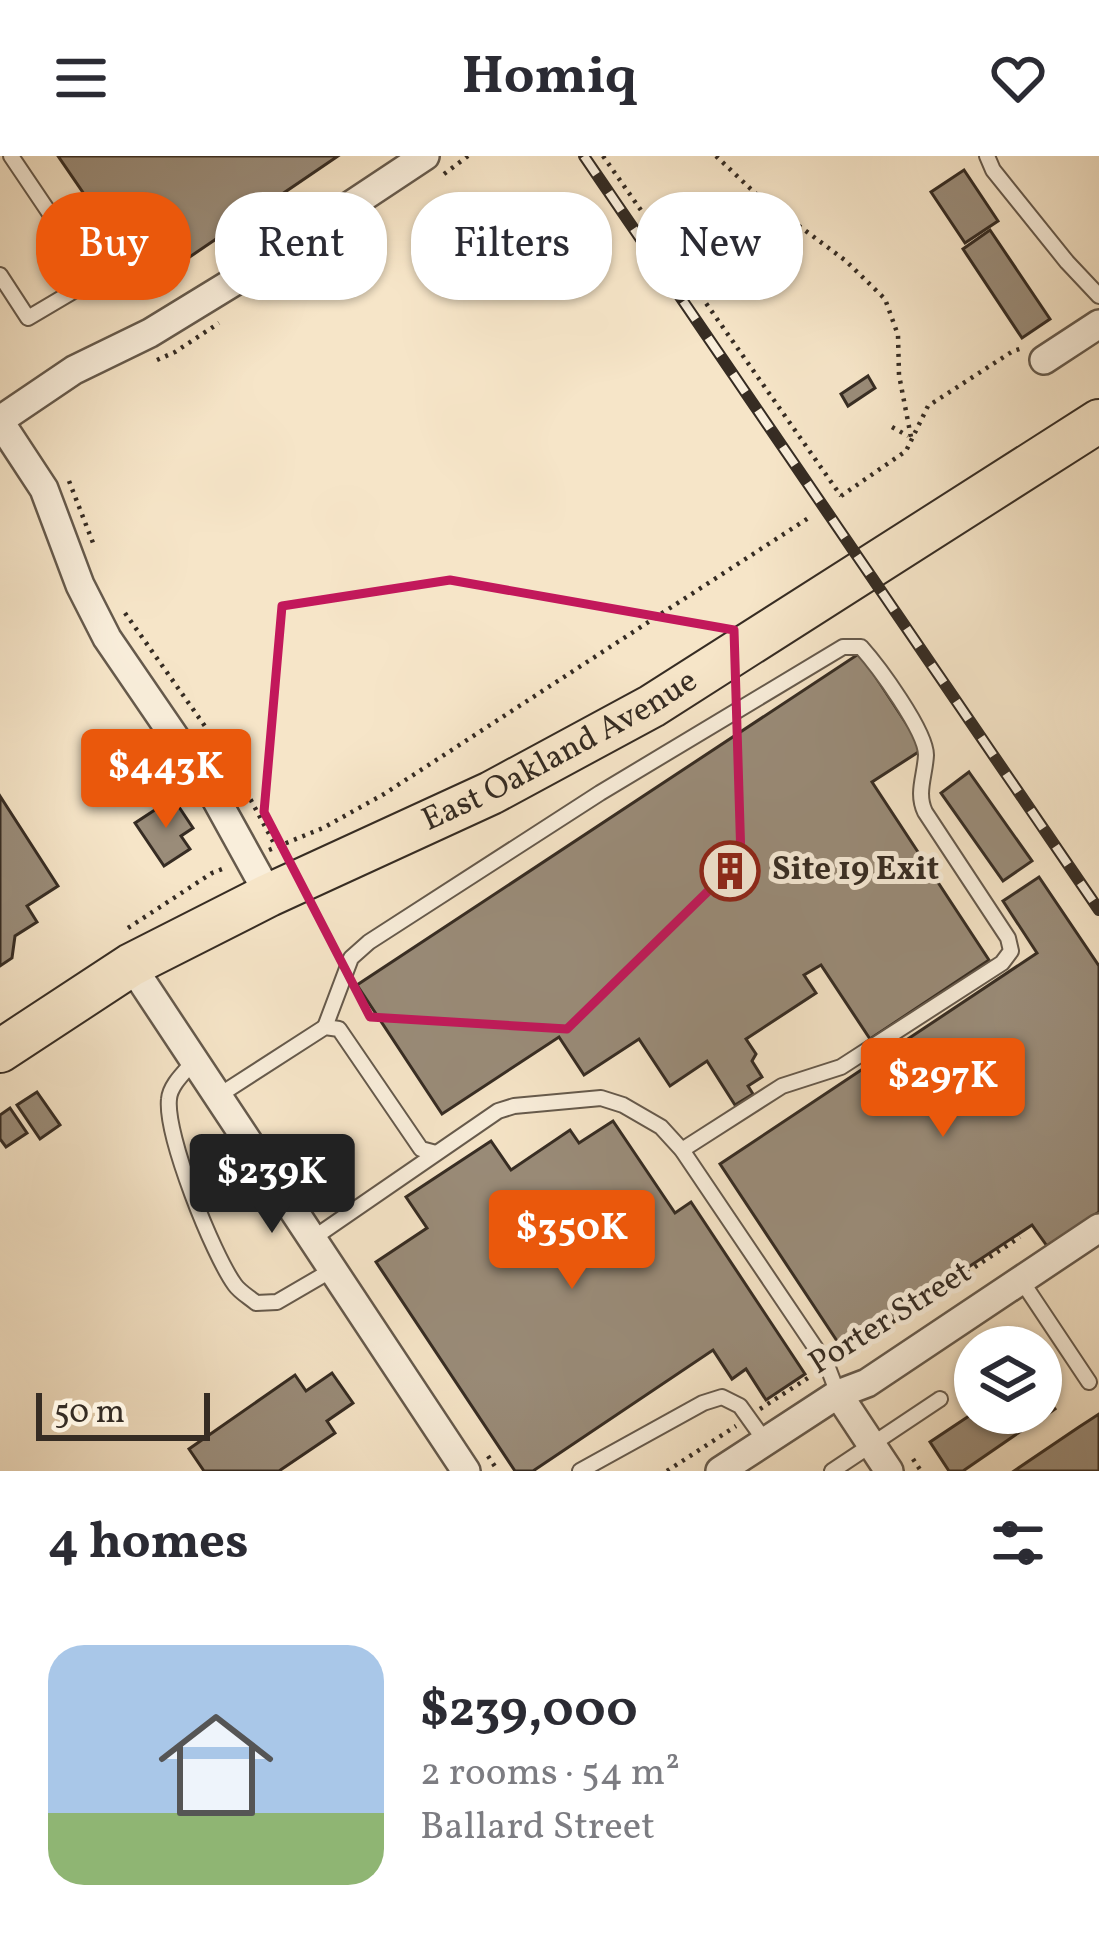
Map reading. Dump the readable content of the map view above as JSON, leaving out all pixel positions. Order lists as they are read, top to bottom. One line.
{"streets":{"main road":["East Oakland Avenue"],"street":["Porter Street"]},"places":{"building":["Site 19 Exit"]},"scale_bar":"50 m","page":{"header":"Homiq","chip":["Buy","Rent","Filters","New"],"price":["$443K","$297K","$239K","$350K"],"scale":"50 m","heading":"4 homes","list":[{"name":"$239,000","note":"2 rooms · 54 m² · Ballard Street"}]}}
